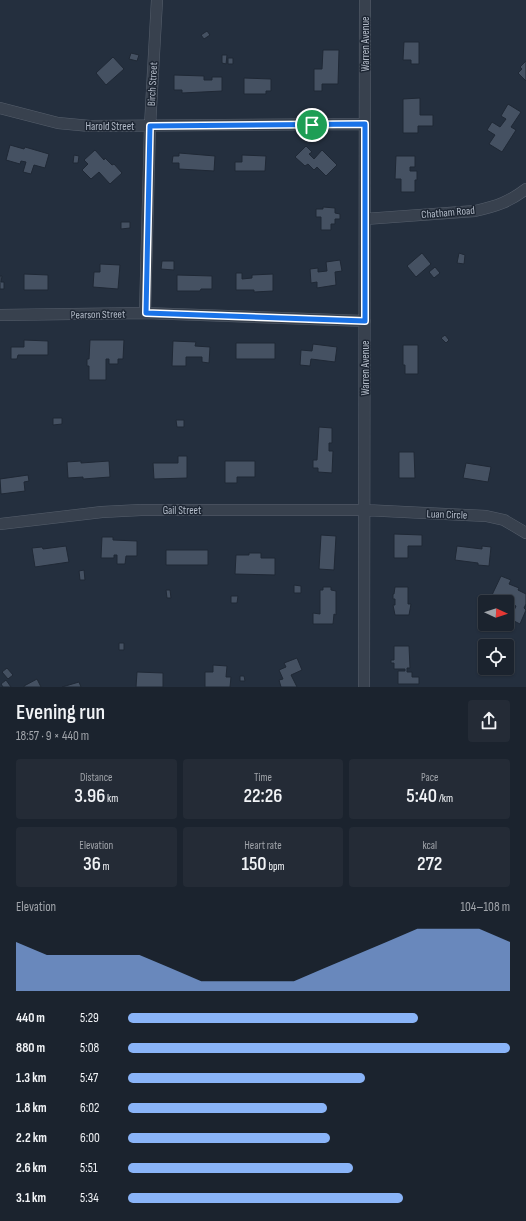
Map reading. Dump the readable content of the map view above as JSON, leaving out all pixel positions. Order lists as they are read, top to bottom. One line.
{"streets":{"street":["Warren Avenue","Birch Street","Harold Street","Chatham Road","Pearson Street","Gail Street","Luan Circle"]},"crossings":[["Warren Avenue","Harold Street"],["Warren Avenue","Chatham Road"],["Warren Avenue","Pearson Street"],["Warren Avenue","Gail Street"],["Warren Avenue","Luan Circle"],["Birch Street","Harold Street"],["Birch Street","Pearson Street"],["Gail Street","Luan Circle"]],"north":"right","page":{"heading":["Evening run","18:57 · 9 × 440 m"],"stats":[["Distance","3.96 km"],["Time","22:26"],["Pace","5:40 /km"],["Elevation","36 m"],["Heart rate","150 bpm"],["kcal","272"]],"chart":["Elevation","104–108 m"],"list":[{"name":"440 m","note":"5:29"},{"name":"880 m","note":"5:08"},{"name":"1.3 km","note":"5:47"},{"name":"1.8 km","note":"6:02"},{"name":"2.2 km","note":"6:00"},{"name":"2.6 km","note":"5:51"},{"name":"3.1 km","note":"5:34"}]}}
